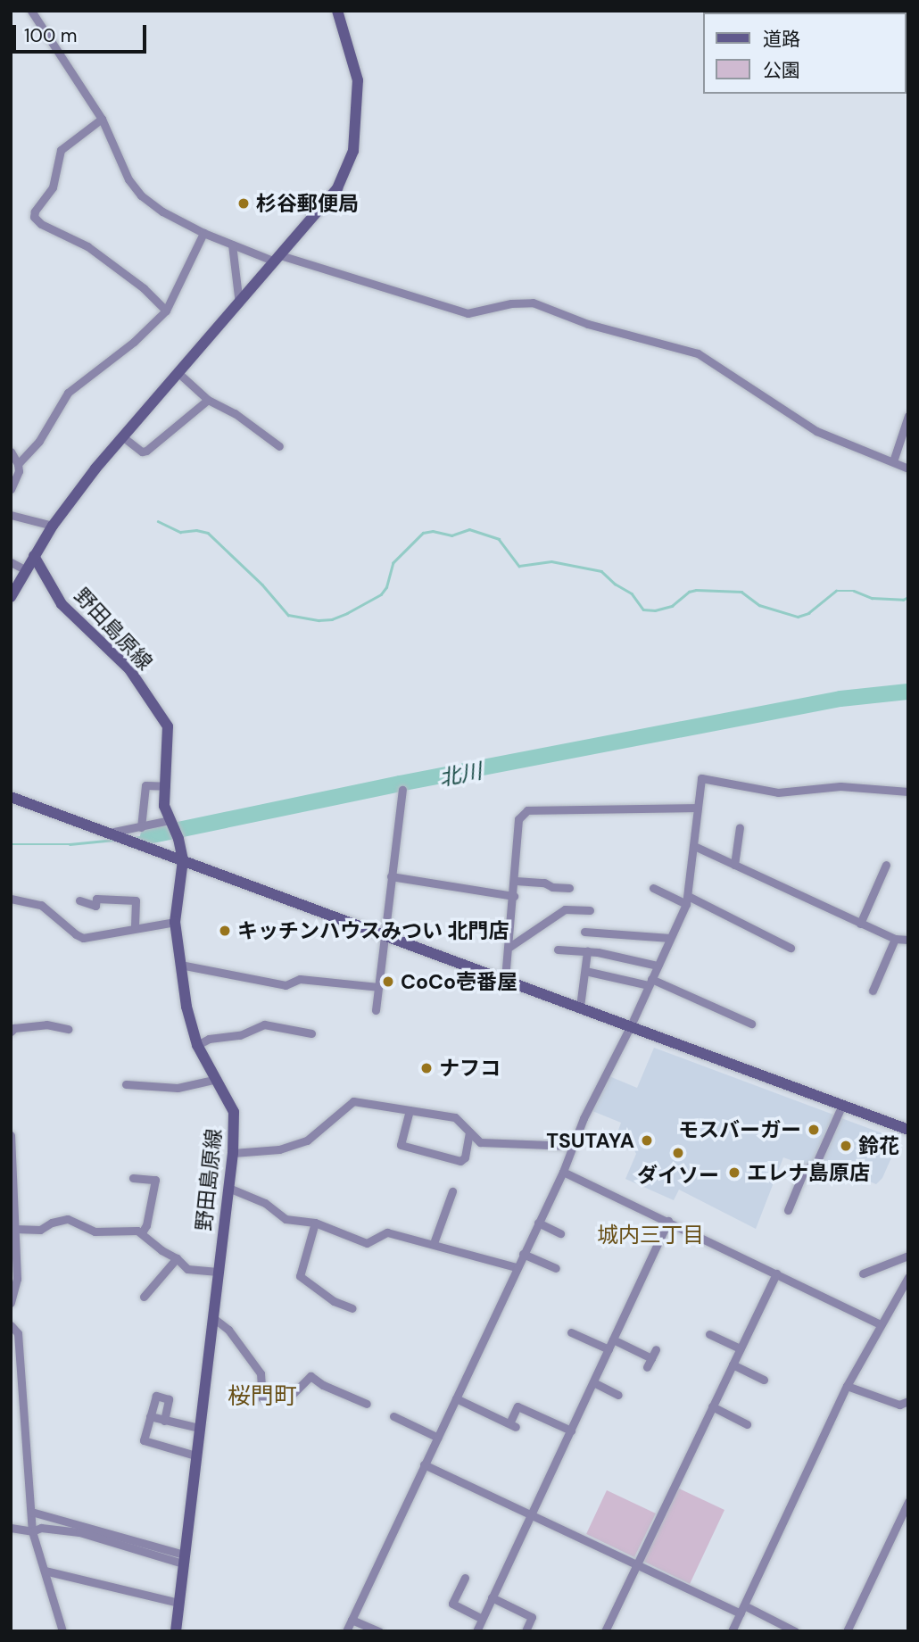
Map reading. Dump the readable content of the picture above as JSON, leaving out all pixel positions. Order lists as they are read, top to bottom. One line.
{"streets":{"main road":["野田島原線"]},"districts":["城内三丁目","桜門町"],"water":["北川"],"places":["杉谷郵便局","キッチンハウスみつい 北門店","CoCo壱番屋","ナフコ","モスバーガー","TSUTAYA","鈴花","ダイソー","エレナ島原店"],"legend":["道路","公園"],"scale_bar":"100 m"}
